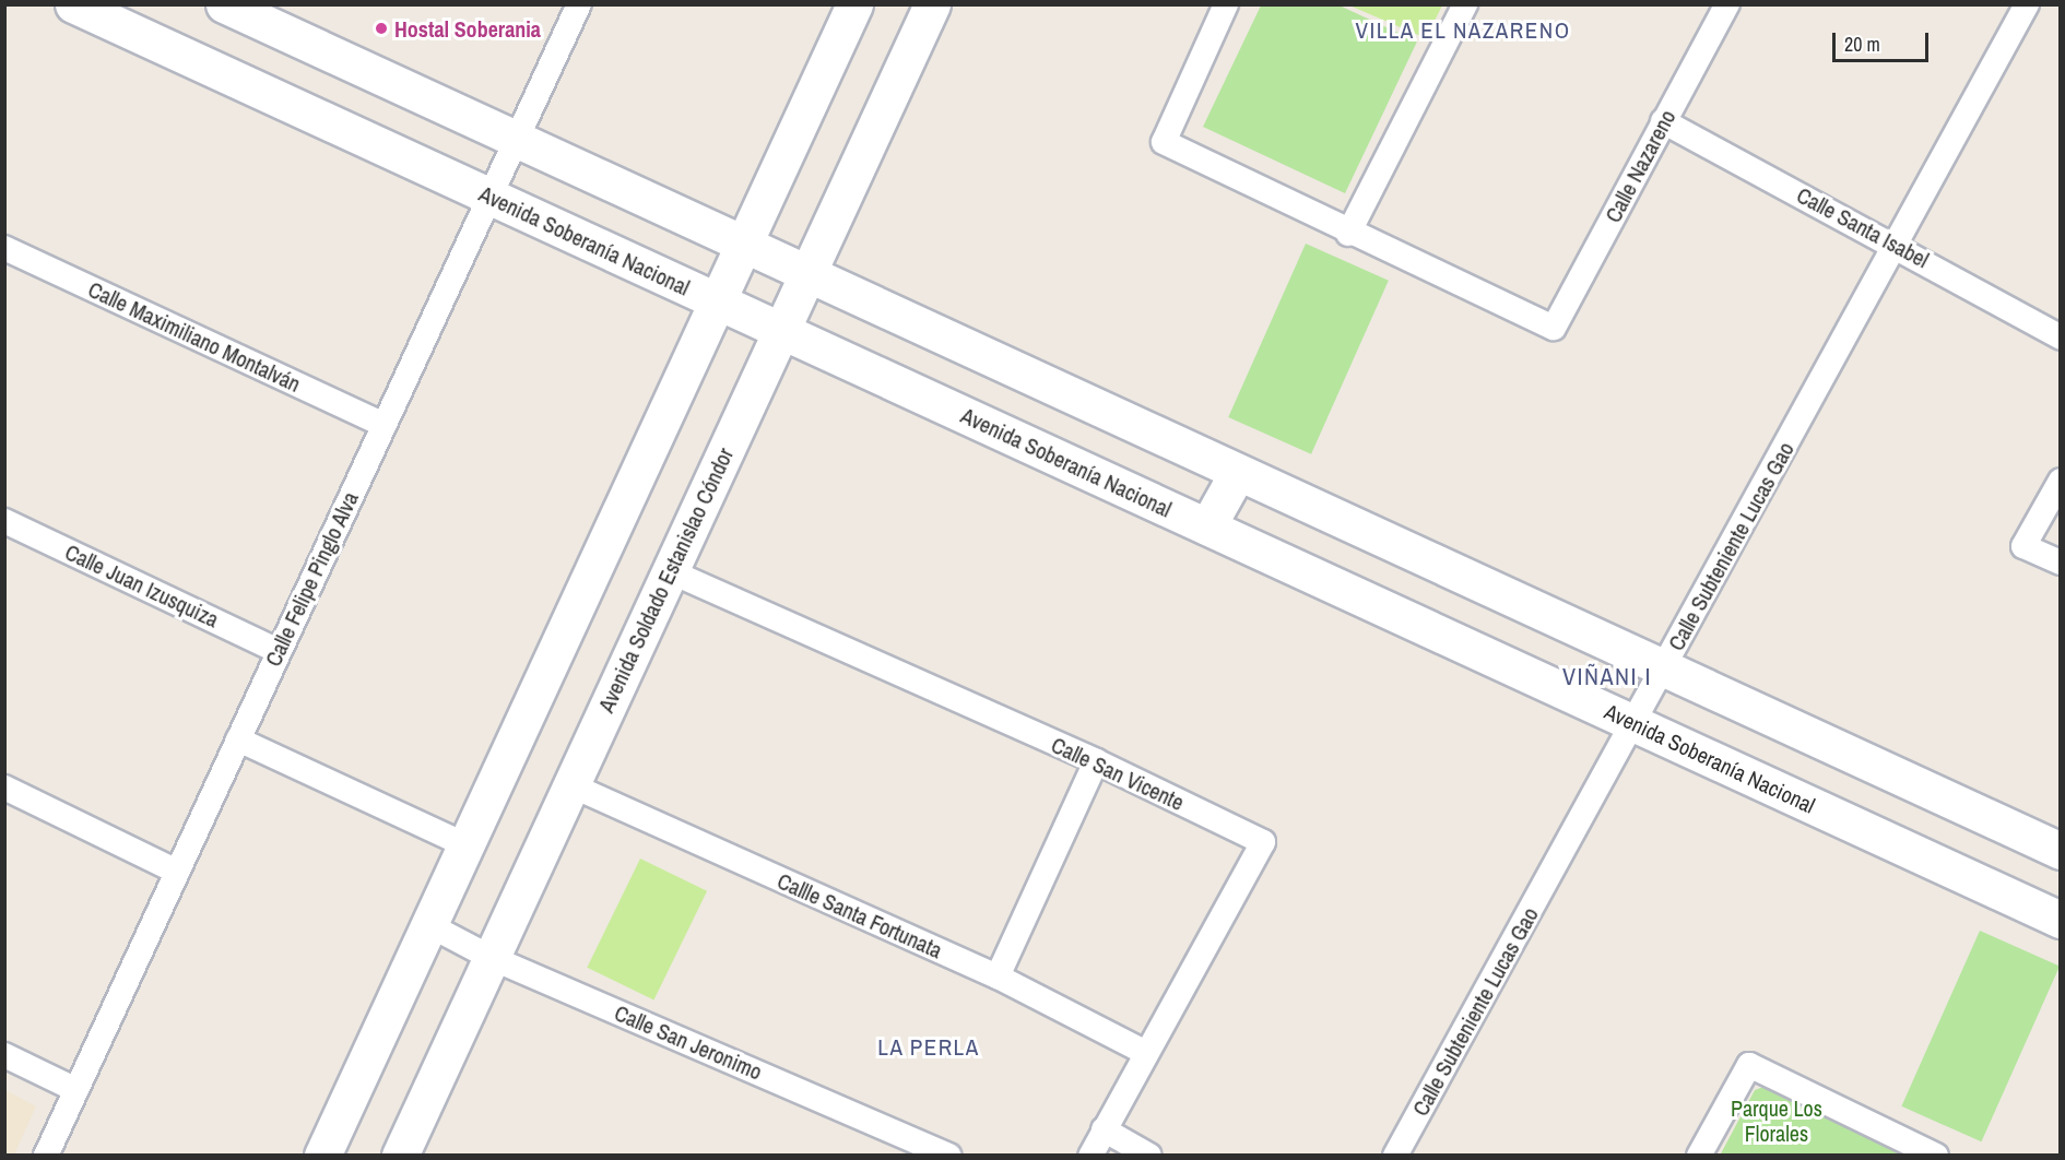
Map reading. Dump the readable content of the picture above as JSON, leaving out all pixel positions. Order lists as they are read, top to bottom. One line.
{"streets":{"street":["Calle Nazareno","Calle Santa Isabel","Avenida Soberanía Nacional","Calle Maximiliano Montalván","Calle Subteniente Lucas Gao","Calle Felipe Pinglo Alva","Avenida Soldado Estanislao Cóndor","Calle Juan Izusquiza","Calle San Vicente","Callle Santa Fortunata","Calle San Jeronimo"]},"crossings":[["Calle Nazareno","Calle Santa Isabel"],["Calle Santa Isabel","Calle Subteniente Lucas Gao"],["Avenida Soberanía Nacional","Calle Subteniente Lucas Gao"],["Avenida Soberanía Nacional","Calle Felipe Pinglo Alva"],["Avenida Soberanía Nacional","Avenida Soldado Estanislao Cóndor"],["Calle Maximiliano Montalván","Calle Felipe Pinglo Alva"],["Calle Felipe Pinglo Alva","Calle Juan Izusquiza"],["Avenida Soldado Estanislao Cóndor","Calle San Vicente"],["Avenida Soldado Estanislao Cóndor","Callle Santa Fortunata"],["Avenida Soldado Estanislao Cóndor","Calle San Jeronimo"],["Calle San Vicente","Callle Santa Fortunata"]],"districts":["VILLA EL NAZARENO","VIÑANI I","LA PERLA"],"parks":["Parque Los Florales"],"places":["Hostal Soberania"],"scale_bar":"20 m"}
